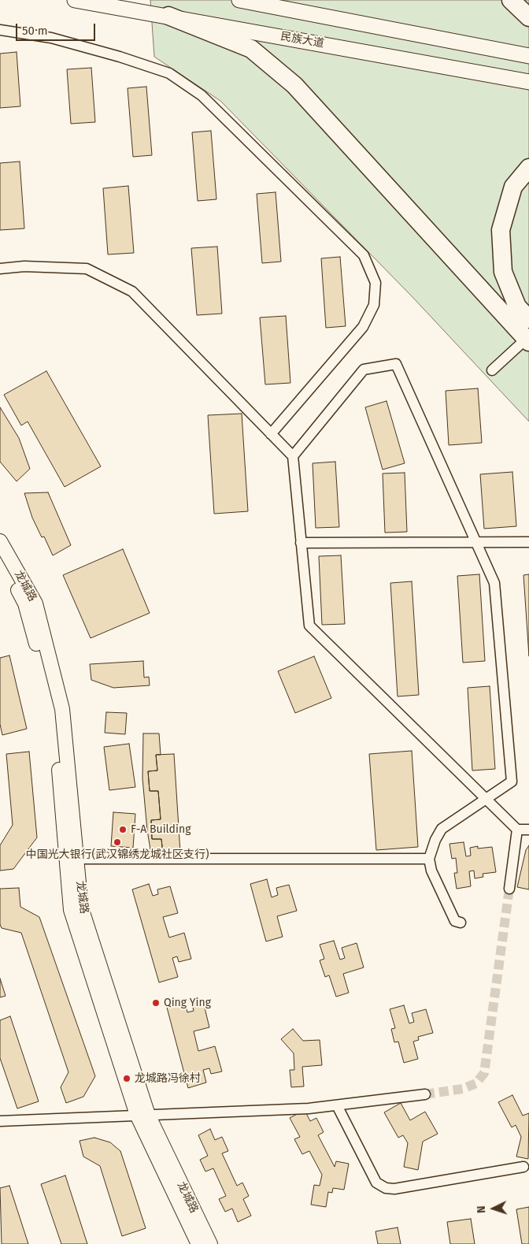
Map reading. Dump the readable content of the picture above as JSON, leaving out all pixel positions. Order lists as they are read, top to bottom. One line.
{"streets":{"main road":["民族大道"],"street":["龙城路"]},"places":["F-A Building","中国光大银行(武汉锦绣龙城社区支行)","Qing Ying","龙城路冯徐村"],"scale_bar":"50 m","north":"left"}
